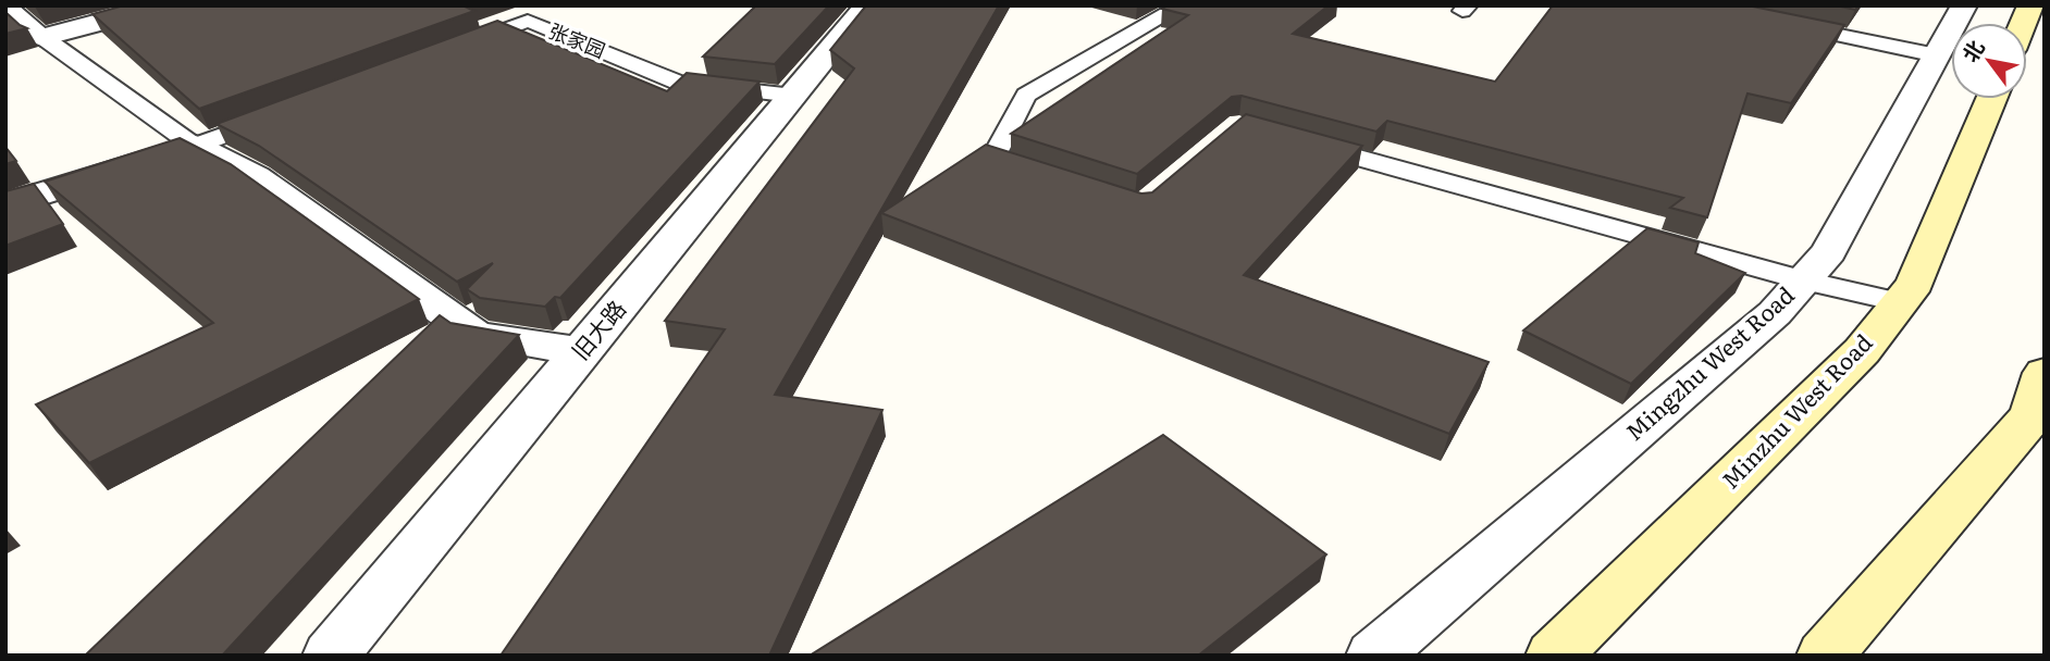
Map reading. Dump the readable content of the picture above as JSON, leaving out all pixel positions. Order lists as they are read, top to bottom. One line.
{"streets":{"main road":["Minzhu West Road"],"street":["旧大路","Mingzhu West Road"],"lane":["张家园"]},"crossings":[["张家园","旧大路"]],"north":"top left"}
